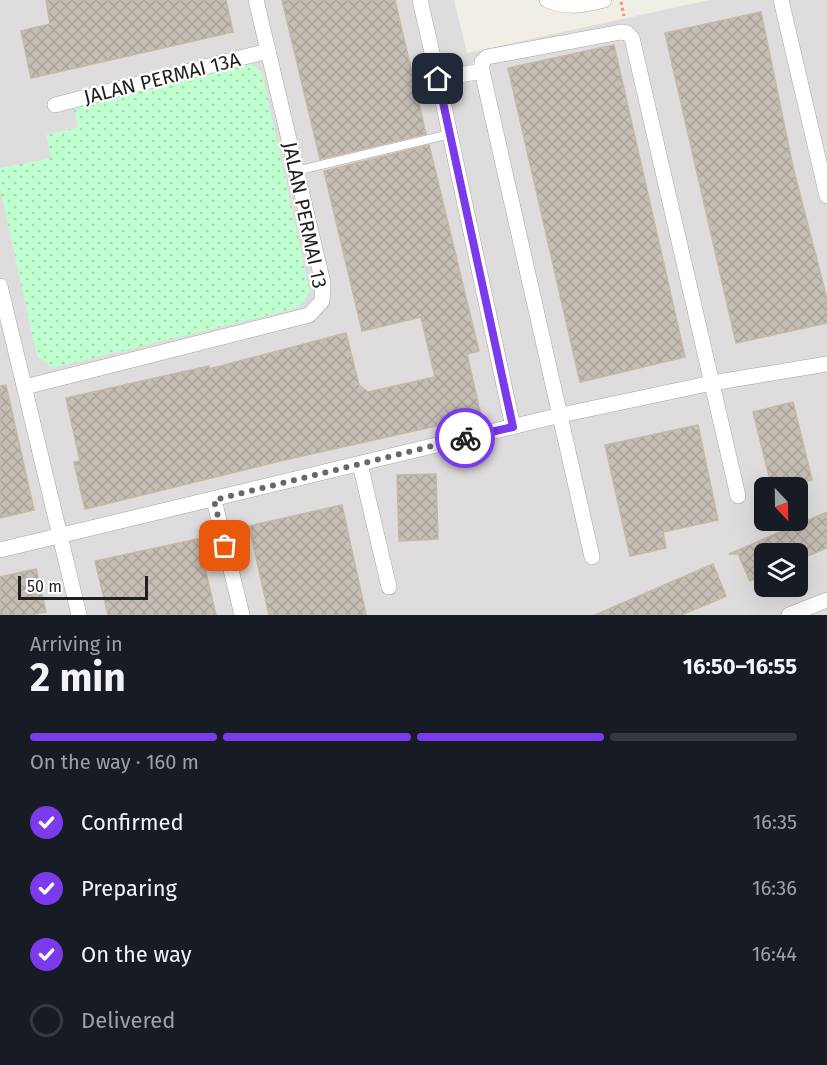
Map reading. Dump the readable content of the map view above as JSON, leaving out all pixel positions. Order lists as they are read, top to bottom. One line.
{"streets":{"street":["JALAN PERMAI 13A","JALAN PERMAI 13"]},"crossings":[["JALAN PERMAI 13A","JALAN PERMAI 13"]],"scale_bar":"50 m","north":"bottom","page":{"scale":"50 m","heading":["2 min","Arriving in","16:50–16:55"],"bar":"On the way · 160 m","list":[["Confirmed","16:35"],["Preparing","16:36"],["On the way","16:44"],"Delivered"]}}
